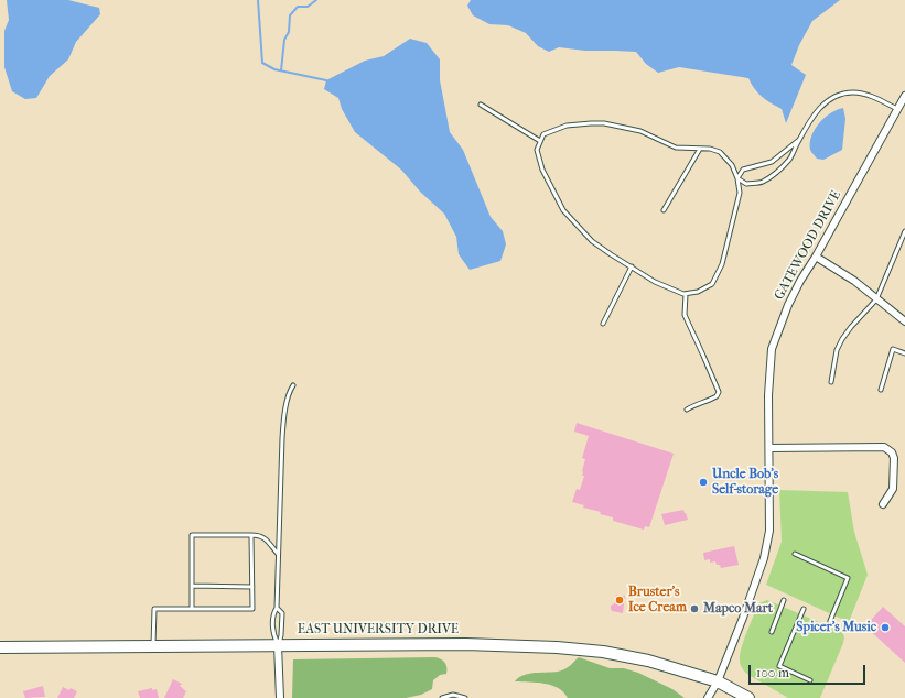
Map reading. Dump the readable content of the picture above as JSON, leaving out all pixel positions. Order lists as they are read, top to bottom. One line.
{"streets":{"main road":["EAST UNIVERSITY DRIVE"],"street":["GATEWOOD DRIVE"]},"crossings":[["GATEWOOD DRIVE","EAST UNIVERSITY DRIVE"]],"places":["Uncle Bob's Self-storage","Bruster's Ice Cream","Mapco Mart","Spicer's Music"],"scale_bar":"100 m"}
